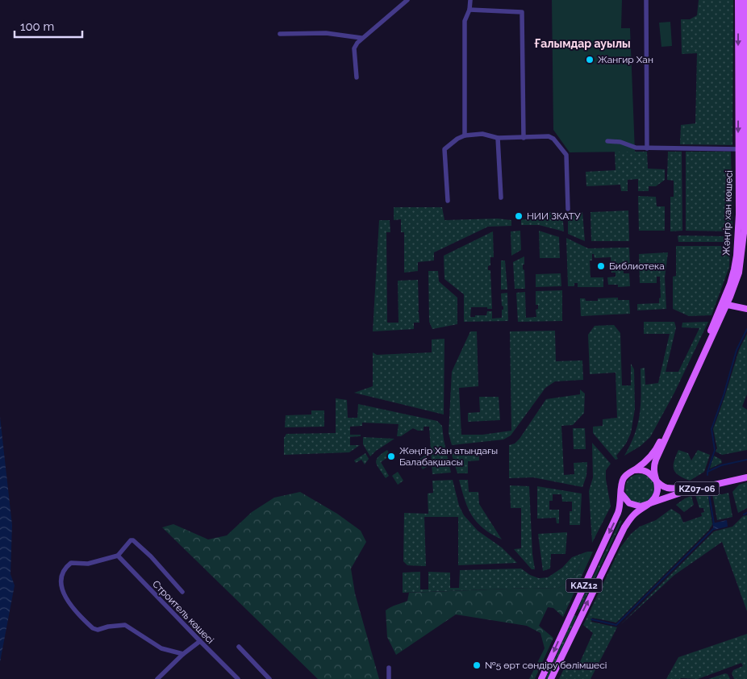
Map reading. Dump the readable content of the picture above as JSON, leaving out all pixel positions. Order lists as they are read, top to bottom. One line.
{"streets":{"main road":["Жәңгір хан көшесі","KZ07-06","KAZ12"],"street":["Строитель көшесі"]},"crossings":[["Жәңгір хан көшесі","KZ07-06"]],"districts":["Ғалымдар ауылы"],"places":["Жангир Хан","НИИ ЗКАТУ","Библиотека","Жәңгір Хан атындағы Балабақшасы","№5 өрт сөндіру бөлімшесі"],"scale_bar":"100 m"}
